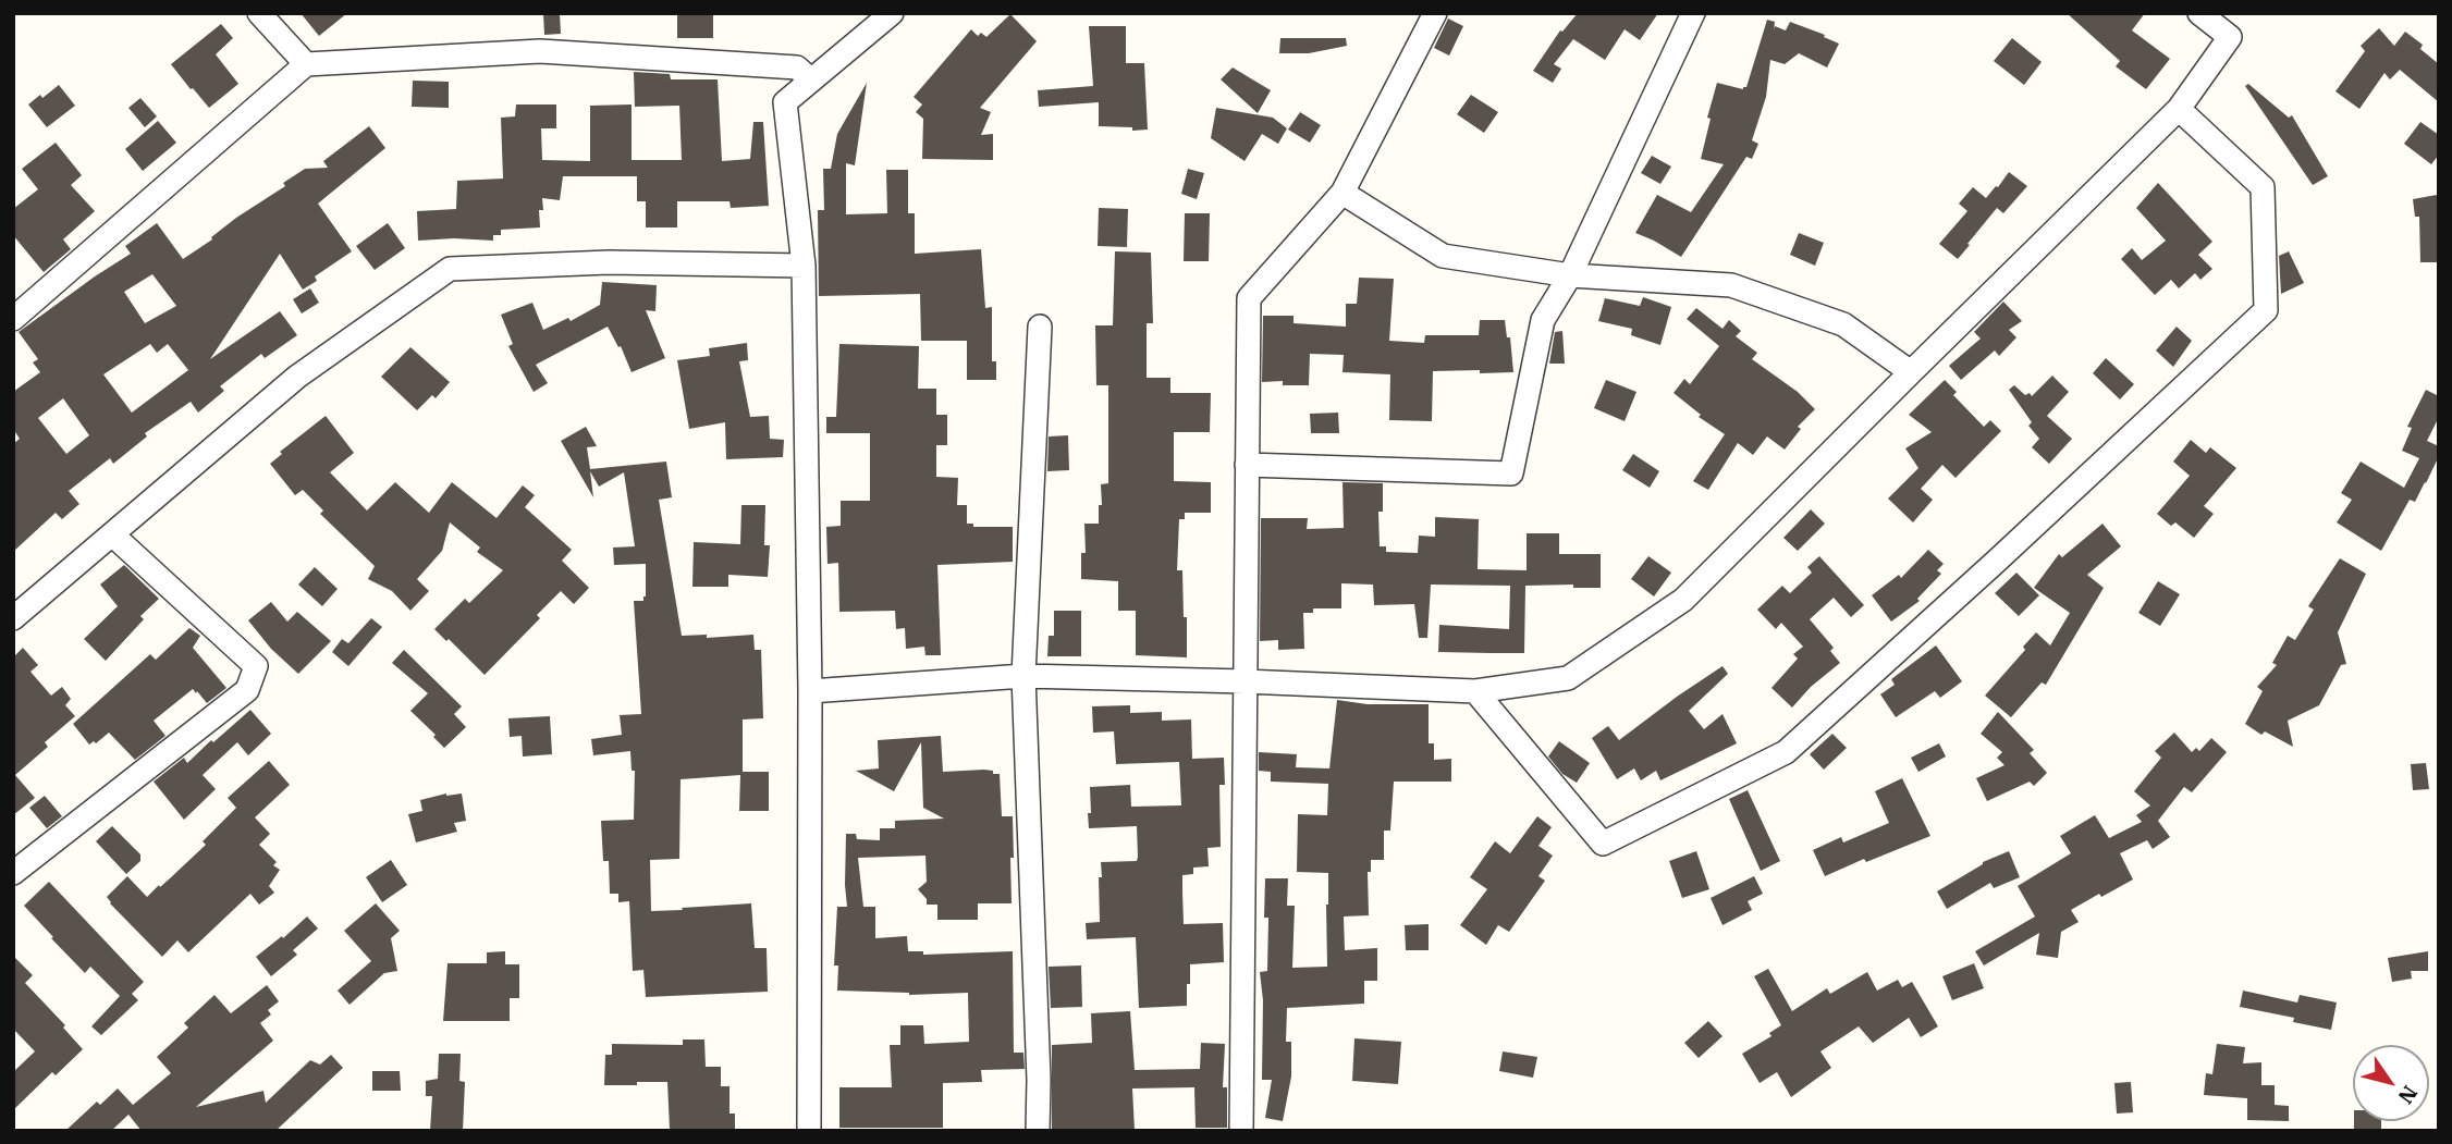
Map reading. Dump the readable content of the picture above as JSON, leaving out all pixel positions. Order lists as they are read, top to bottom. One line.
{"north":"bottom right"}
